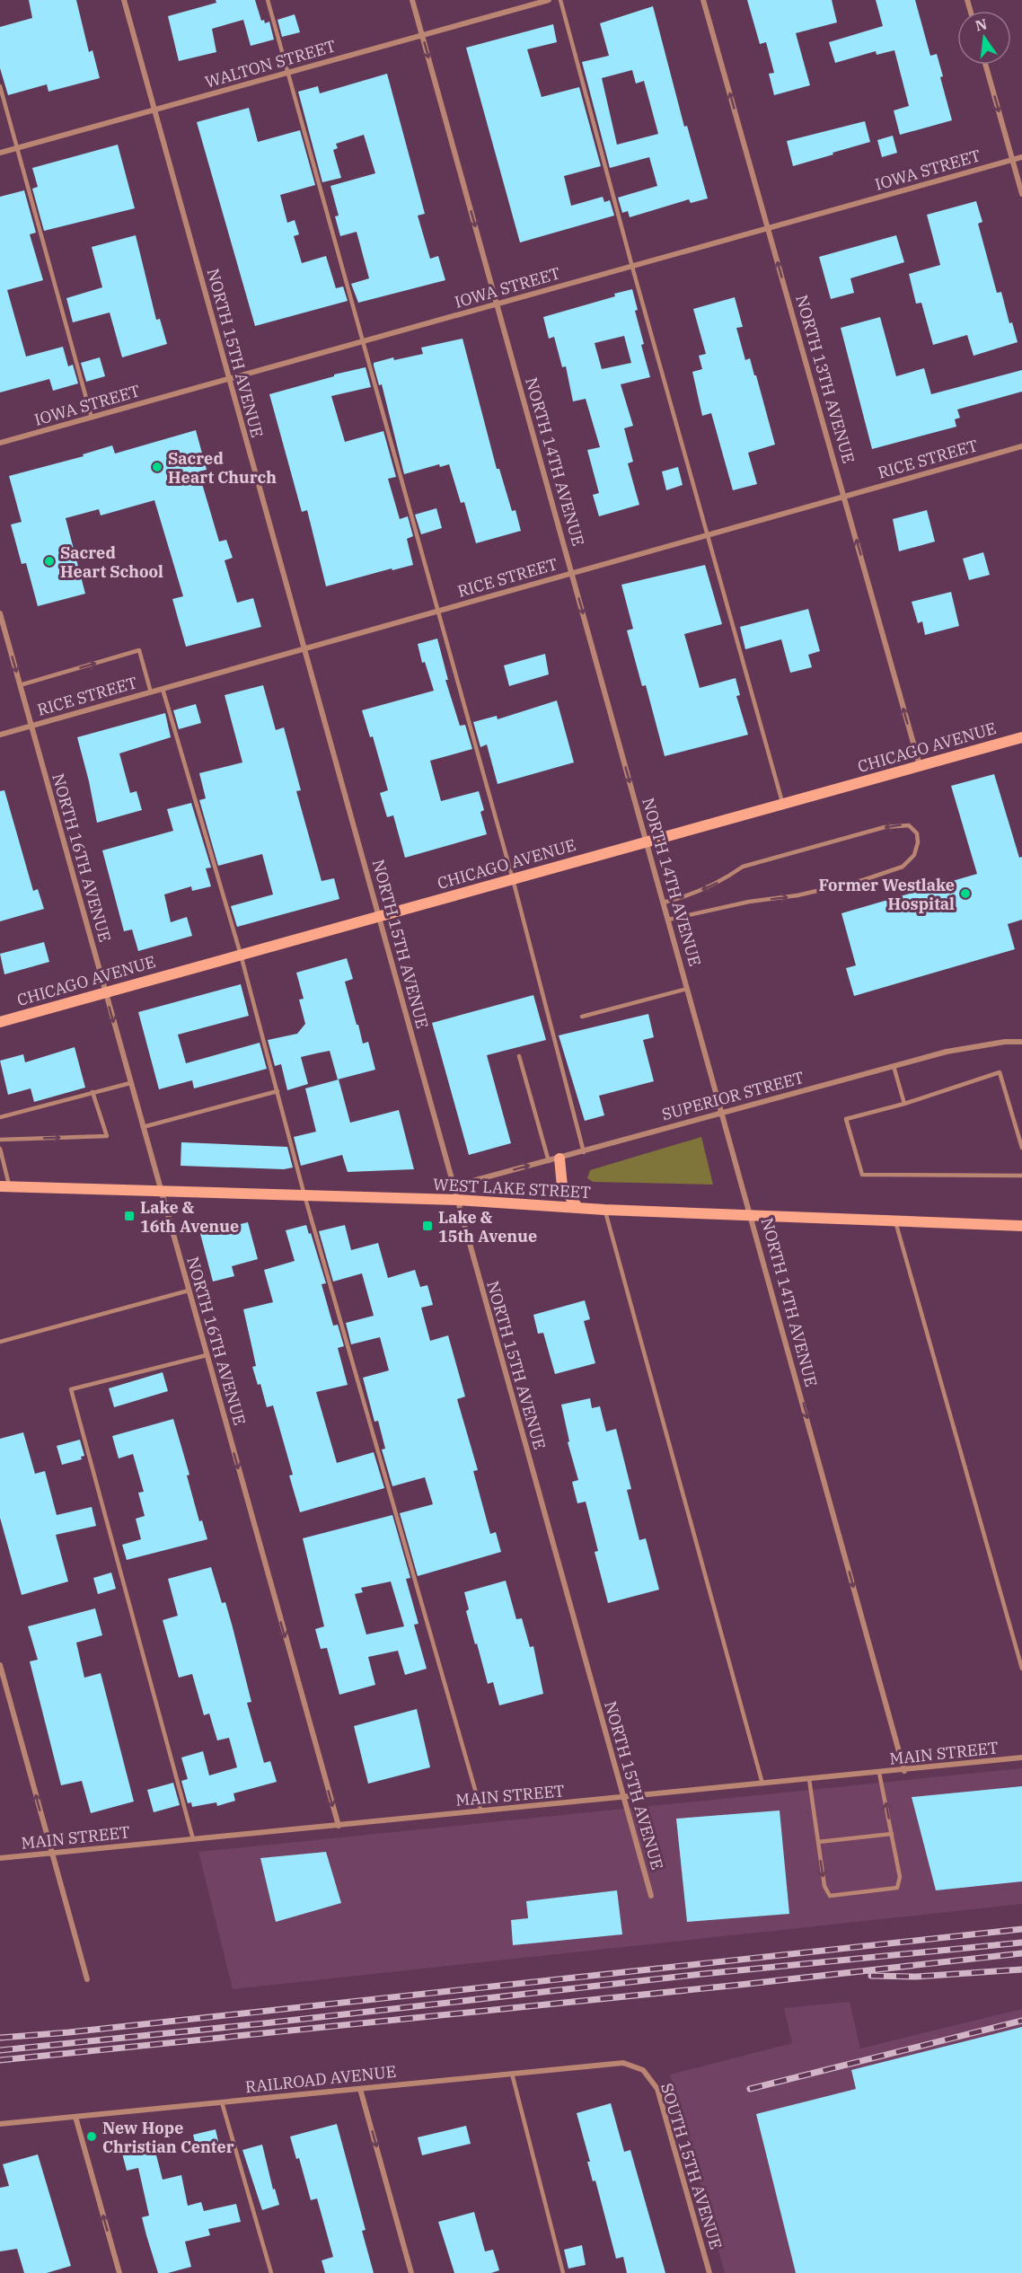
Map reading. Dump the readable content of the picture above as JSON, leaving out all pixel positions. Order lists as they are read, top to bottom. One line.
{"streets":{"main road":["CHICAGO AVENUE","WEST LAKE STREET"],"street":["WALTON STREET","IOWA STREET","NORTH 15TH AVENUE","NORTH 13TH AVENUE","RICE STREET","NORTH 14TH AVENUE","NORTH 16TH AVENUE","SUPERIOR STREET","MAIN STREET","RAILROAD AVENUE","SOUTH 15TH AVENUE"]},"crossings":[["WALTON STREET","NORTH 15TH AVENUE"],["WALTON STREET","NORTH 14TH AVENUE"],["IOWA STREET","NORTH 15TH AVENUE"],["IOWA STREET","NORTH 13TH AVENUE"],["IOWA STREET","NORTH 14TH AVENUE"],["NORTH 15TH AVENUE","RICE STREET"],["NORTH 15TH AVENUE","CHICAGO AVENUE"],["NORTH 15TH AVENUE","SUPERIOR STREET"],["NORTH 15TH AVENUE","WEST LAKE STREET"],["NORTH 15TH AVENUE","MAIN STREET"],["NORTH 13TH AVENUE","RICE STREET"],["NORTH 13TH AVENUE","CHICAGO AVENUE"],["RICE STREET","NORTH 14TH AVENUE"],["RICE STREET","NORTH 16TH AVENUE"],["NORTH 14TH AVENUE","CHICAGO AVENUE"],["NORTH 14TH AVENUE","SUPERIOR STREET"],["NORTH 14TH AVENUE","WEST LAKE STREET"],["NORTH 14TH AVENUE","MAIN STREET"],["CHICAGO AVENUE","NORTH 16TH AVENUE"],["NORTH 16TH AVENUE","WEST LAKE STREET"],["NORTH 16TH AVENUE","MAIN STREET"],["RAILROAD AVENUE","SOUTH 15TH AVENUE"]],"one_way":["NORTH 13TH AVENUE","NORTH 14TH AVENUE","NORTH 16TH AVENUE"],"places":{"other":["Sacred Heart Church","Sacred Heart School","Former Westlake Hospital","New Hope Christian Center"],"transit":["Lake & 16th Avenue","Lake & 15th Avenue"]},"north":"top"}
